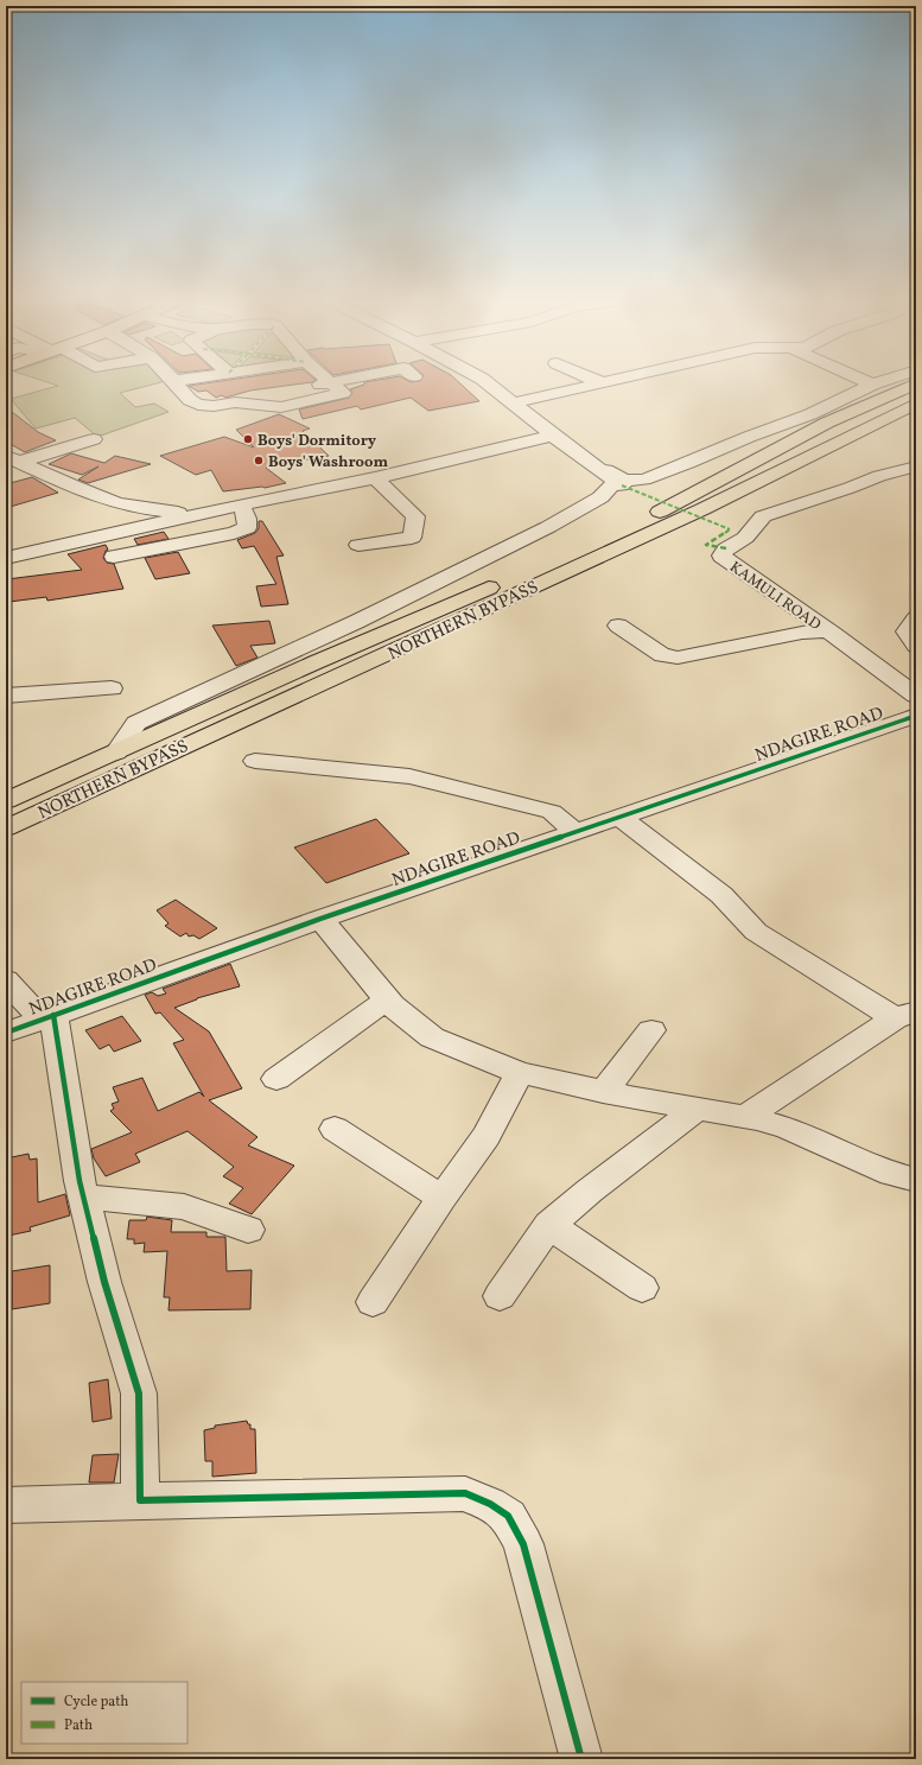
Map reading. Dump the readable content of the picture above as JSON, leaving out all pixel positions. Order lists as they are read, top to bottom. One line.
{"streets":{"main road":["NORTHERN BYPASS"],"street":["KAMULI ROAD","NDAGIRE ROAD"]},"places":["Boys' Dormitory","Boys' Washroom"],"legend":["Cycle path","Path"]}
